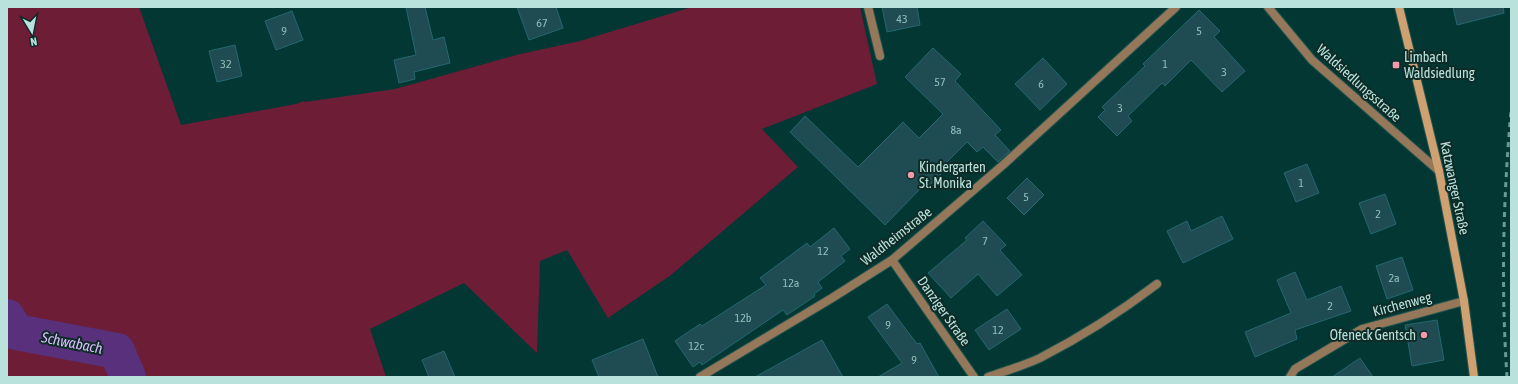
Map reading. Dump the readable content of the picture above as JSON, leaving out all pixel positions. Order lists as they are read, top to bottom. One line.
{"streets":{"main road":["Katzwanger Straße"],"street":["Waldsiedlungsstraße","Waldheimstraße","Kirchenweg","Danziger Straße"]},"crossings":[["Waldsiedlungsstraße","Katzwanger Straße"],["Katzwanger Straße","Kirchenweg"],["Waldheimstraße","Danziger Straße"]],"water":["Schwabach"],"places":{"transit":["Limbach Waldsiedlung"],"other":["Kindergarten St. Monika","Ofeneck Gentsch"]},"house_numbers":["43","67","9","5","32","1","3","57","6","3","8a","1","5","2","7","12","2a","12a","2","12b","9","12","12c","9"],"north":"bottom"}
